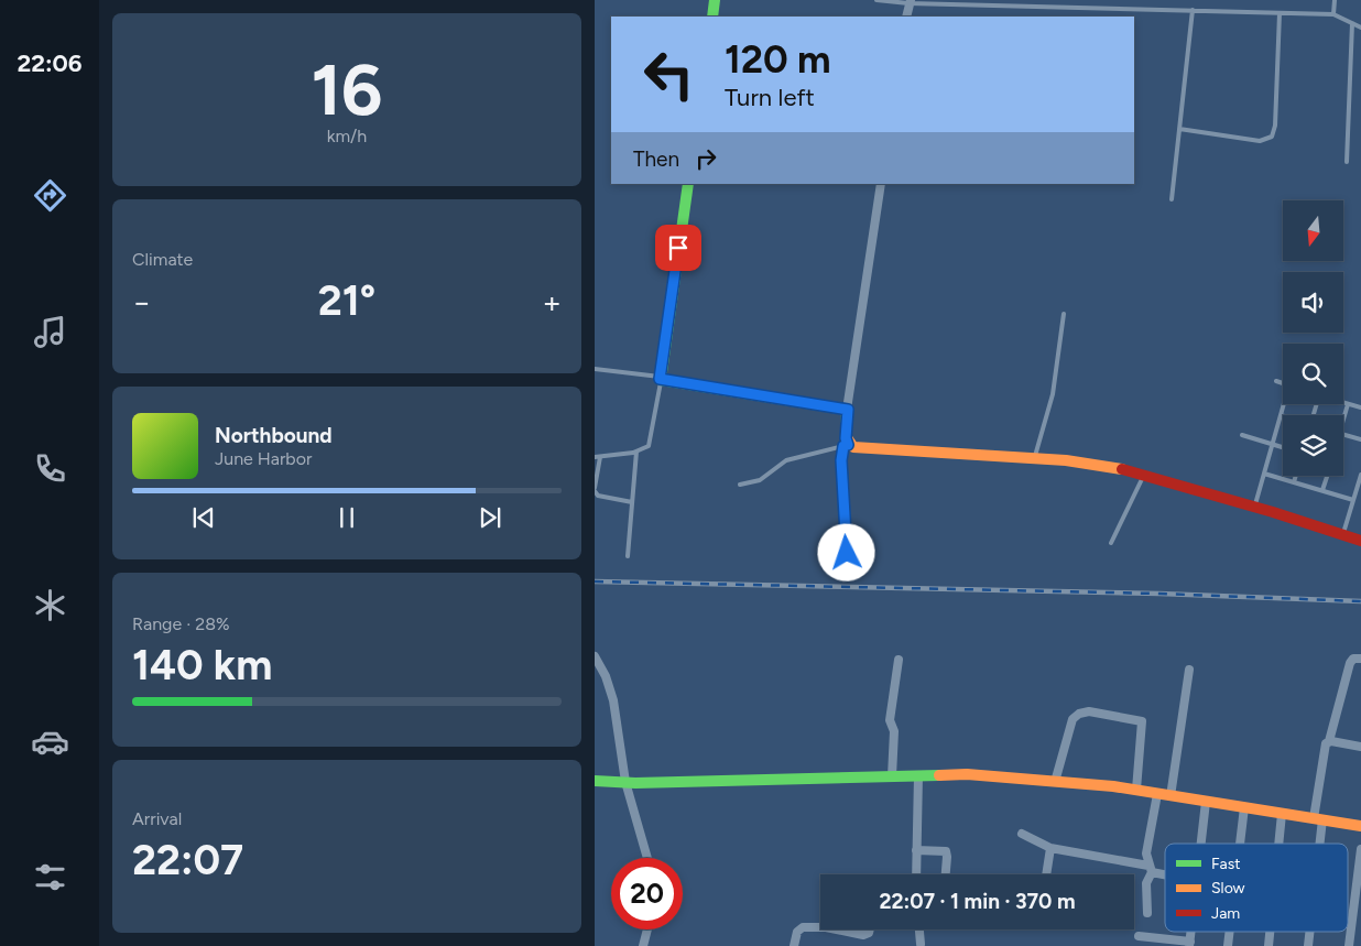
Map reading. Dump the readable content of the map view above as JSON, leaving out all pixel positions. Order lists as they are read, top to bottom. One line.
{"legend":["Fast","Slow","Jam"],"north":"bottom","page":{"tabs":"22:06","tile":[["16","km/h"],"Climate",["Range · 28%","140 km"],["Arrival","22:07"]],"turn":["120 m","Turn left"],"then":"Then","heat":["−","21°","+"],"song":["Northbound","June Harbor"],"limit":"20","trip":"22:07 · 1 min · 370 m"}}
